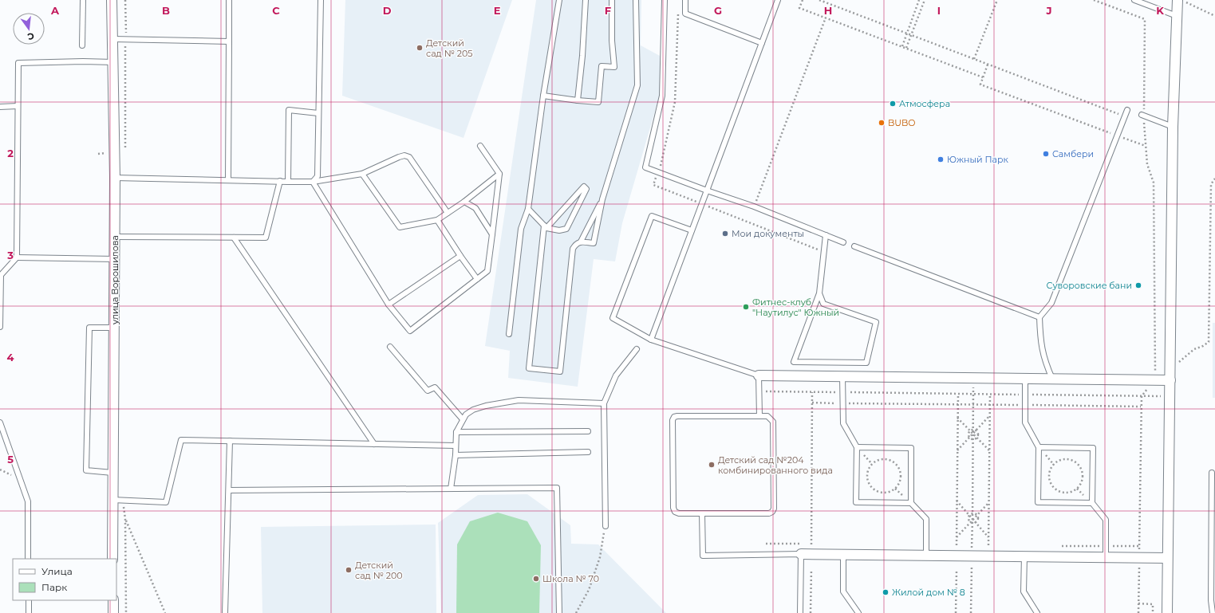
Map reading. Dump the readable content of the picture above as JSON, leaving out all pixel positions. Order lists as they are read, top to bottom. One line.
{"streets":{"street":["улица Ворошилова"]},"places":["Детский сад № 205","Атмосфера","BUBO","Самбери","Южный Парк","Мои документы","Суворовские бани","Фитнес-клуб \"Наутилус\" Южный","Детский сад №204 комбинированного вида","Детский сад № 200","Школа № 70","Жилой дом № 8"],"legend":["Улица","Парк"],"north":"bottom","grid":{"columns":["A","B","C","D","E","F","G","H","I","J","K"],"rows":["2","3","4","5"]}}
